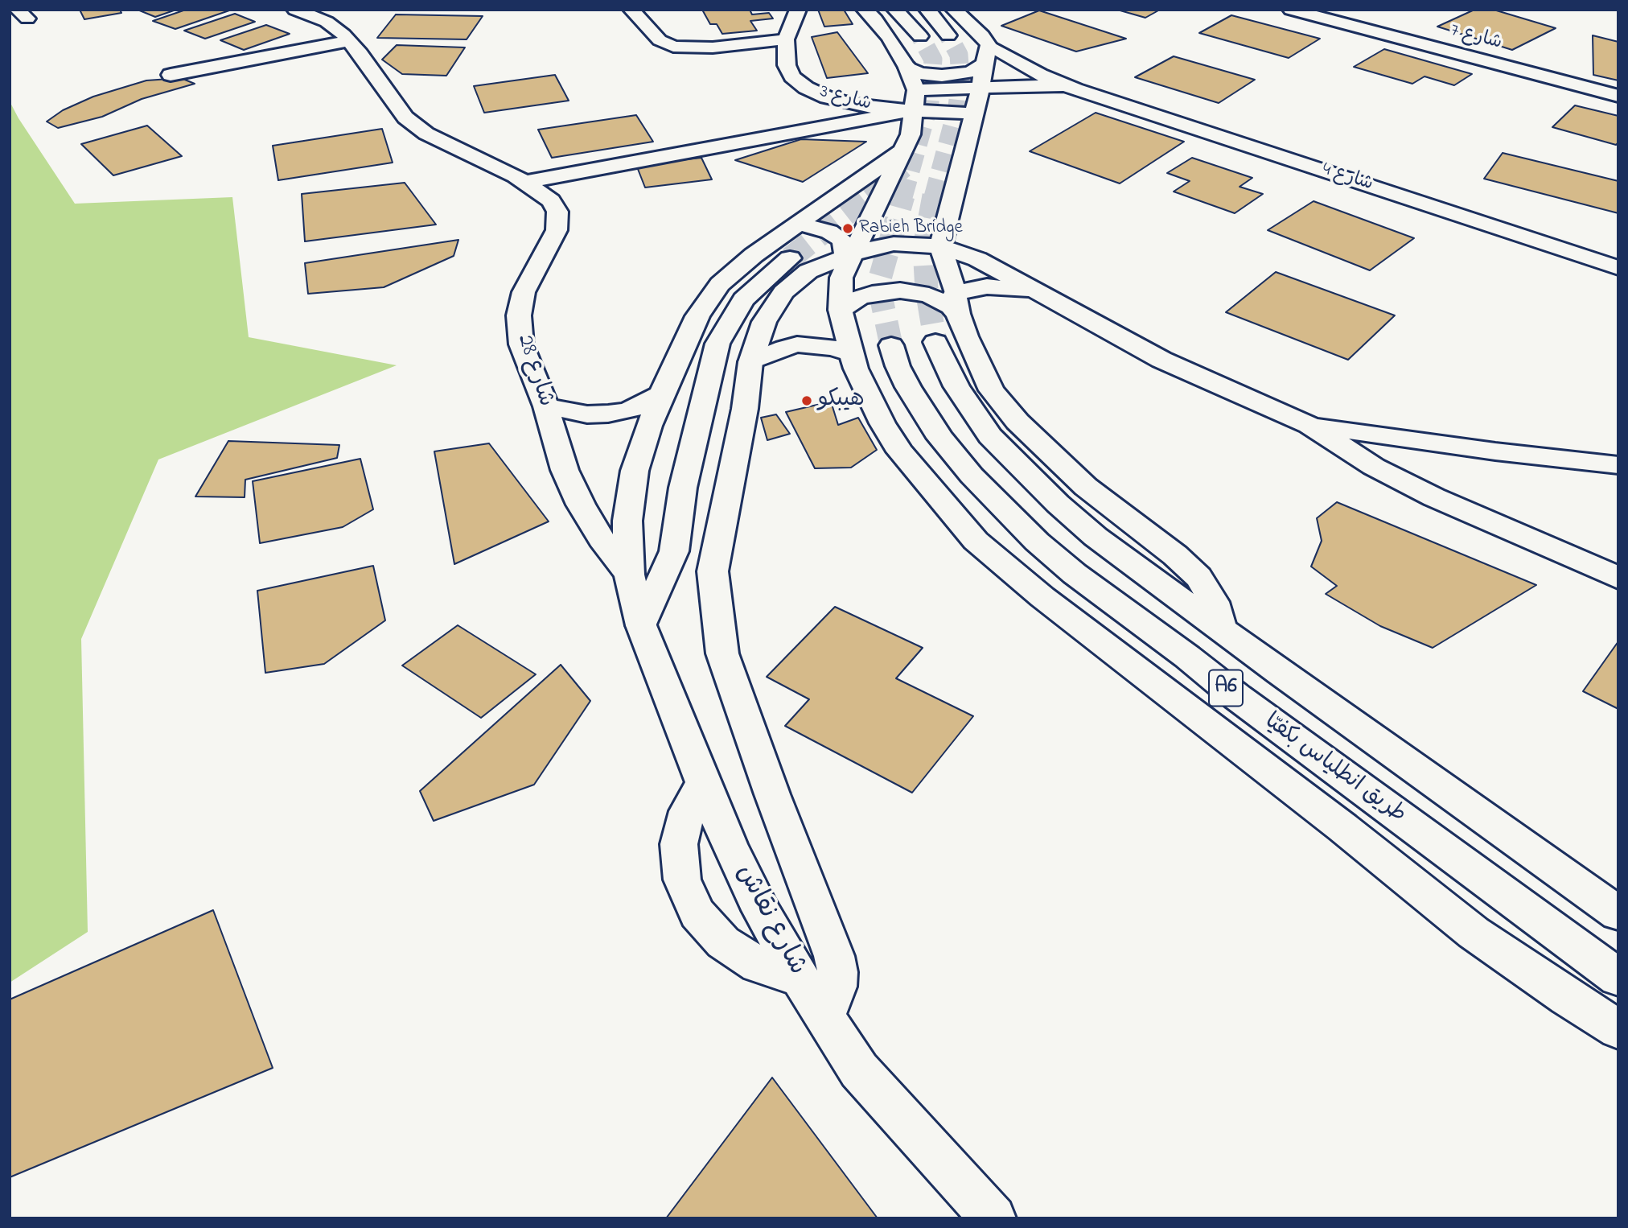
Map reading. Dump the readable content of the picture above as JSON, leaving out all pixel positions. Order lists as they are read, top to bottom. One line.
{"streets":{"main road":["شارع 7","شارع 3","شارع 4","شارع 28","A6","طريق انطلياس بكفيّا","شارع نقاش"]},"crossings":[["شارع 28","شارع نقاش"]],"places":["Rabieh Bridge","هيبكو"]}
